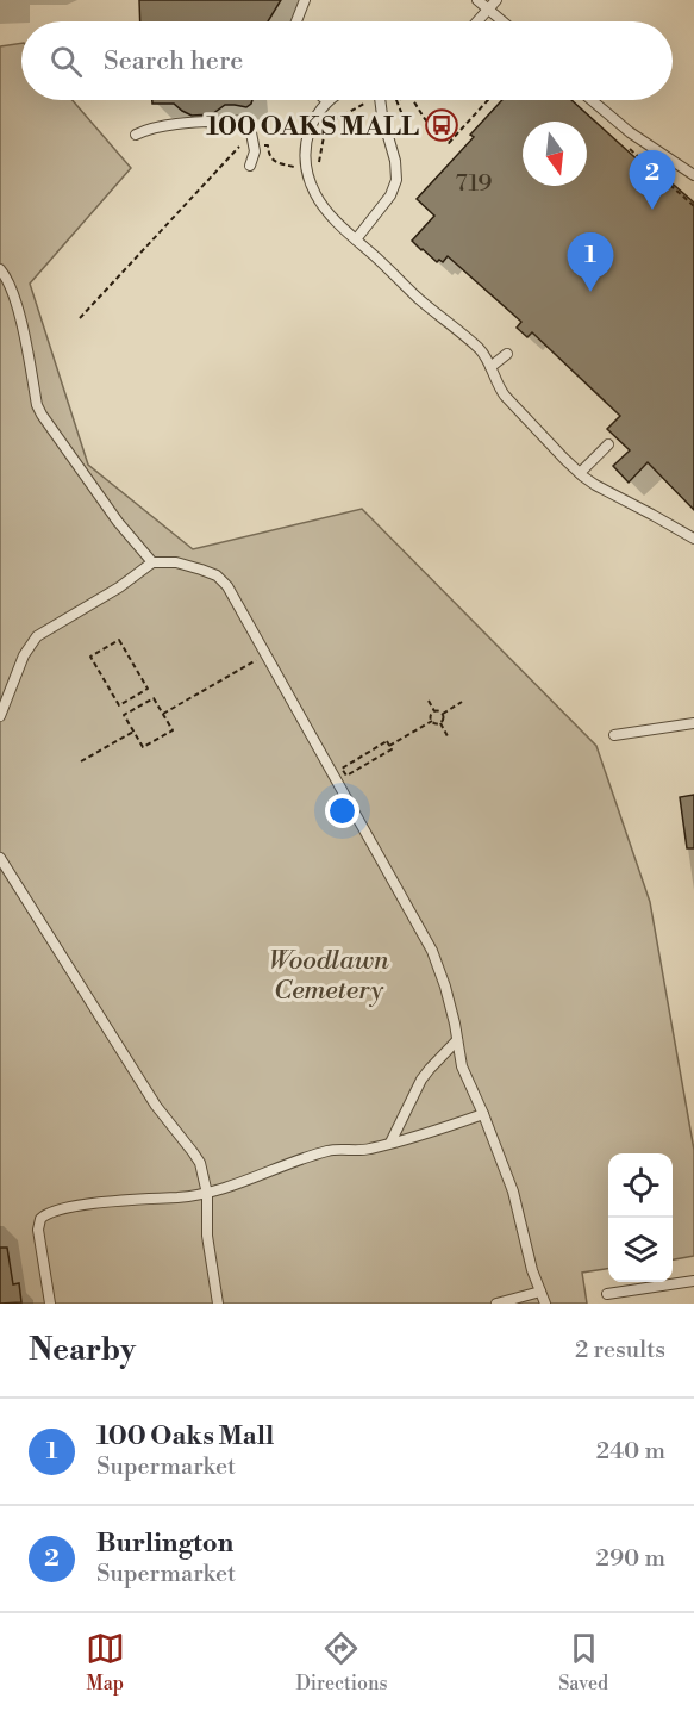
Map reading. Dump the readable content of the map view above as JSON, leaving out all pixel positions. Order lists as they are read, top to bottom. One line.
{"parks":["Woodlawn Cemetery"],"places":{"bus stop":["100 OAKS MALL"]},"house_numbers":["719"],"north":"bottom","page":{"search":"Search here","pins":["2","1"],"heading":["Nearby","2 results"],"list":[{"mark":"1","name":"100 Oaks Mall","note":"Supermarket","value":"240 m"},{"mark":"2","name":"Burlington","note":"Supermarket","value":"290 m"}],"nav":["Map","Directions","Saved"]}}
